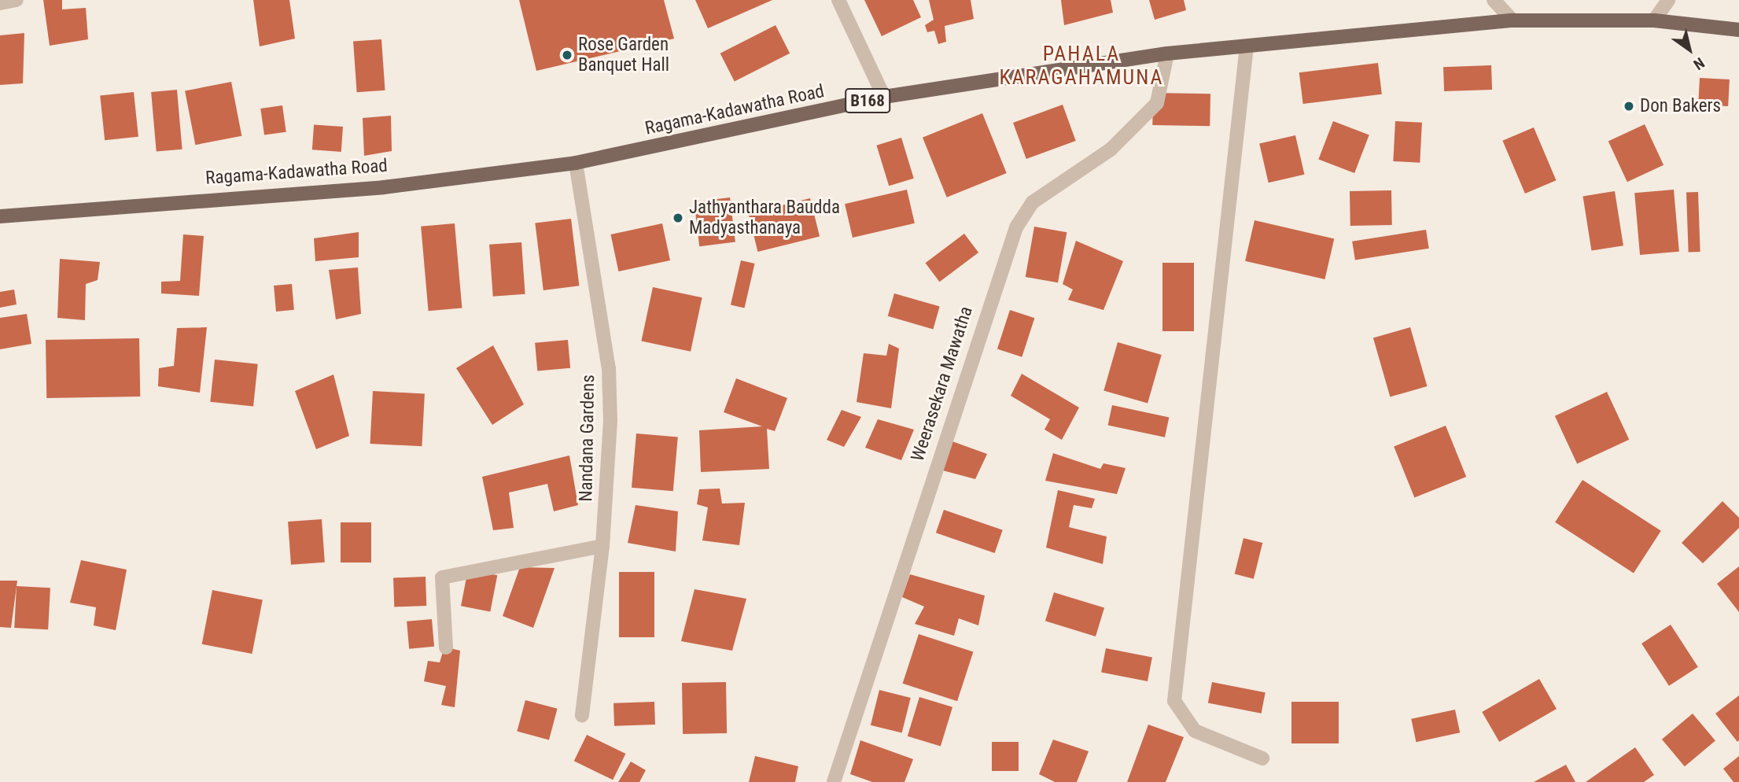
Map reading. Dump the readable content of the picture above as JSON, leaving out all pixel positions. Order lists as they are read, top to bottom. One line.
{"streets":{"main road":["B168","Ragama-Kadawatha Road"],"street":["Weerasekara Mawatha","Nandana Gardens"]},"crossings":[["Ragama-Kadawatha Road","Weerasekara Mawatha"],["Ragama-Kadawatha Road","Nandana Gardens"]],"districts":["PAHALA KARAGAHAMUNA"],"places":["Rose Garden Banquet Hall","Don Bakers","Jathyanthara Baudda Madyasthanaya"],"north":"bottom right"}
